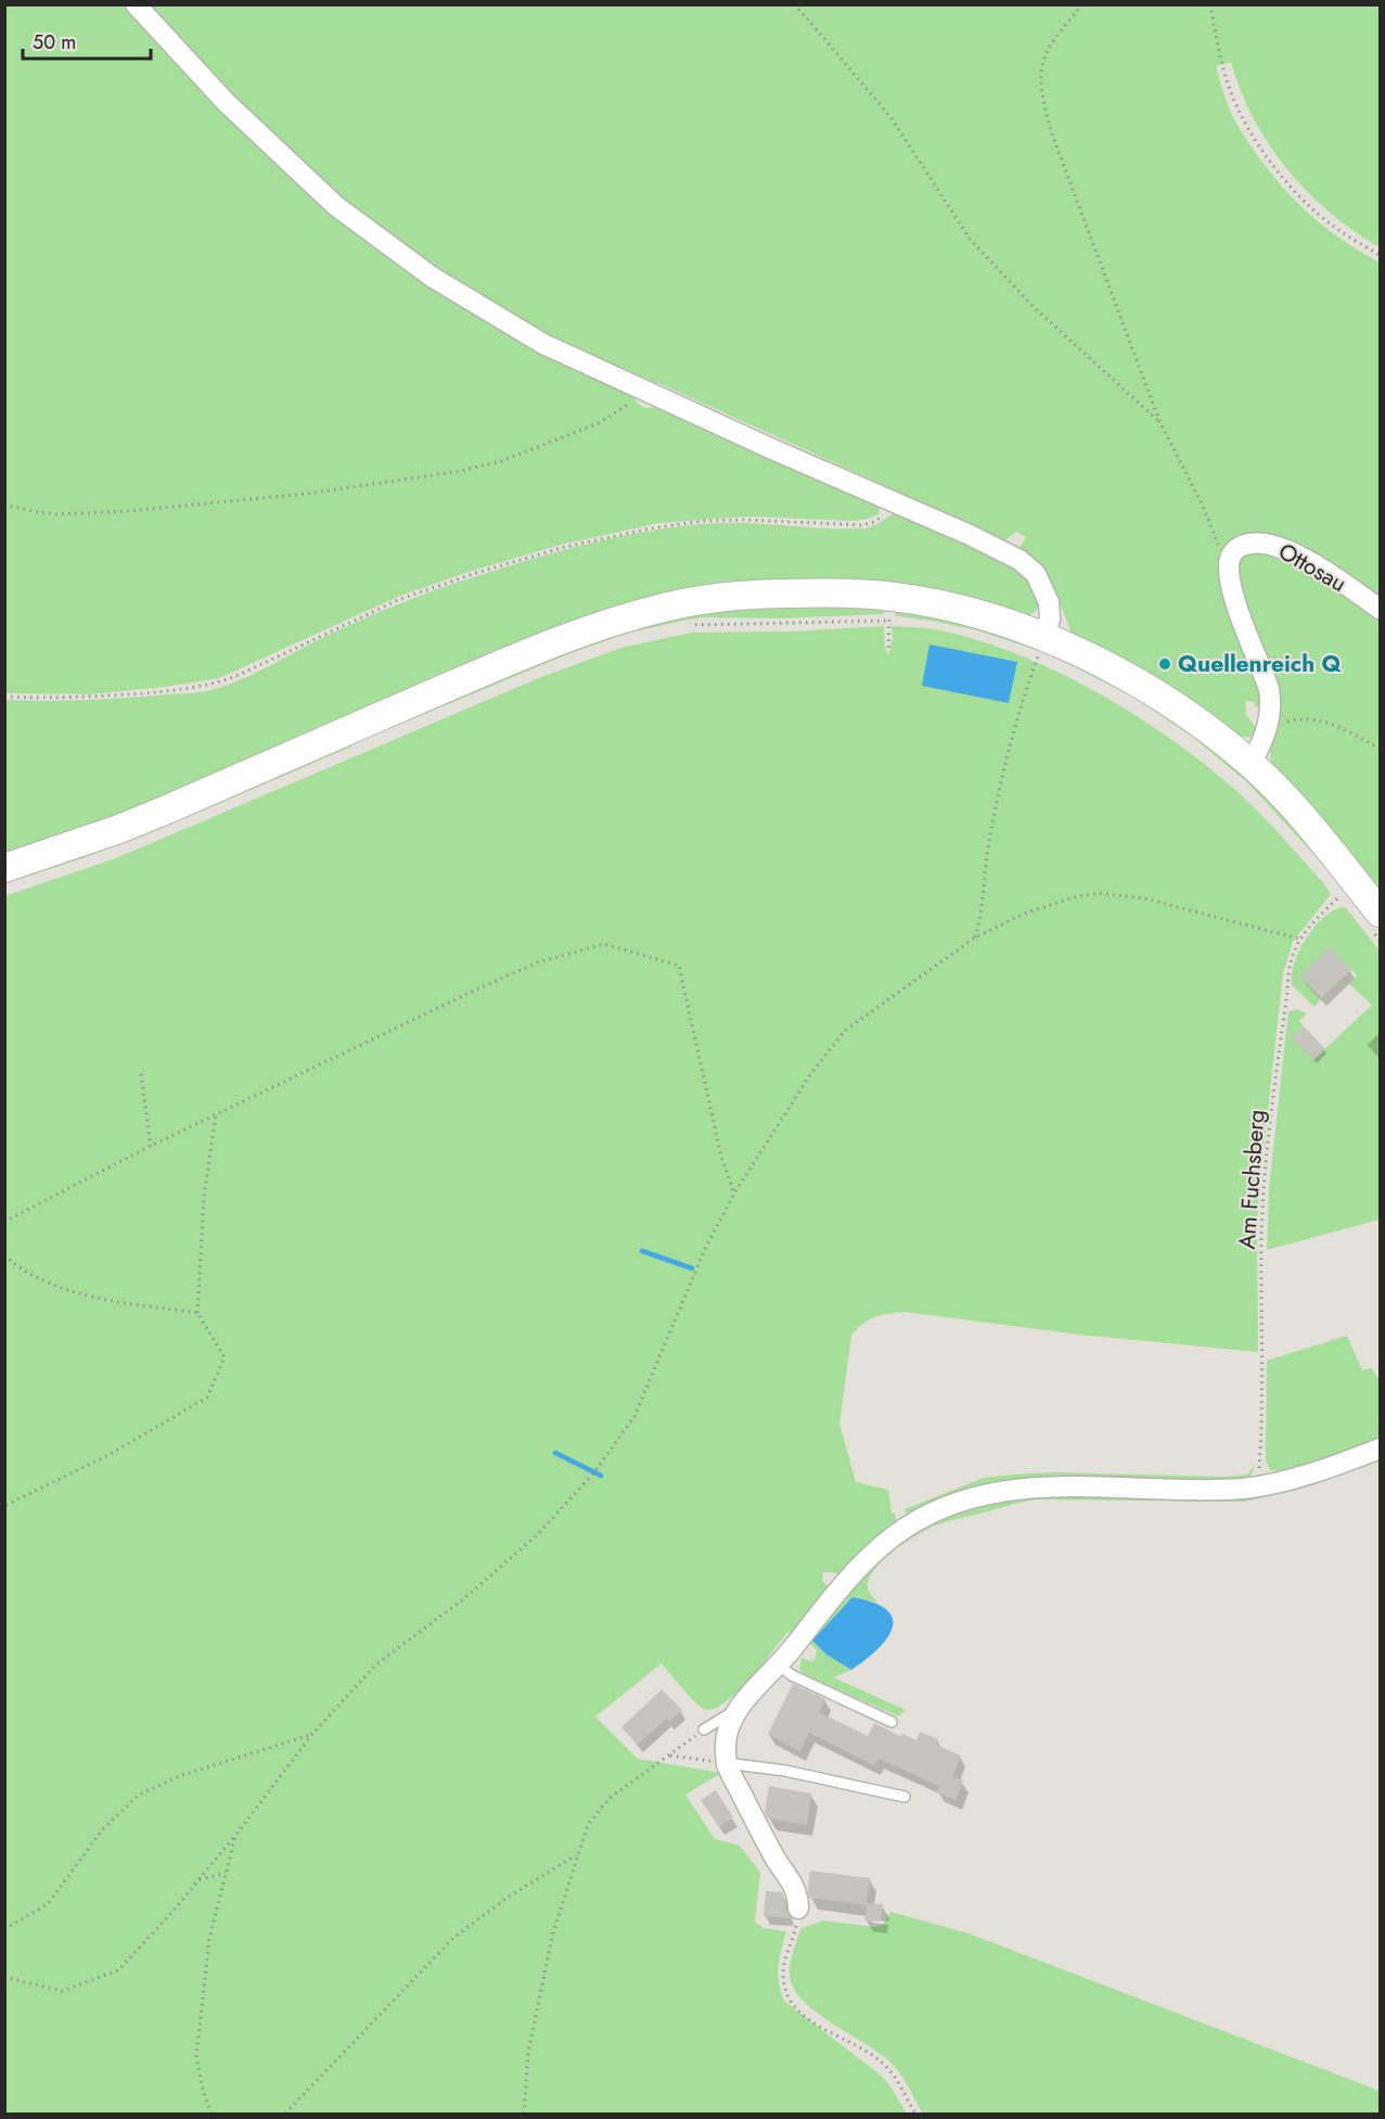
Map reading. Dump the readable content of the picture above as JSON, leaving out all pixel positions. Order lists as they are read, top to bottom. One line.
{"streets":{"street":["Ottosau"],"path":["Am Fuchsberg"]},"places":["Quellenreich Q"],"scale_bar":"50 m"}
